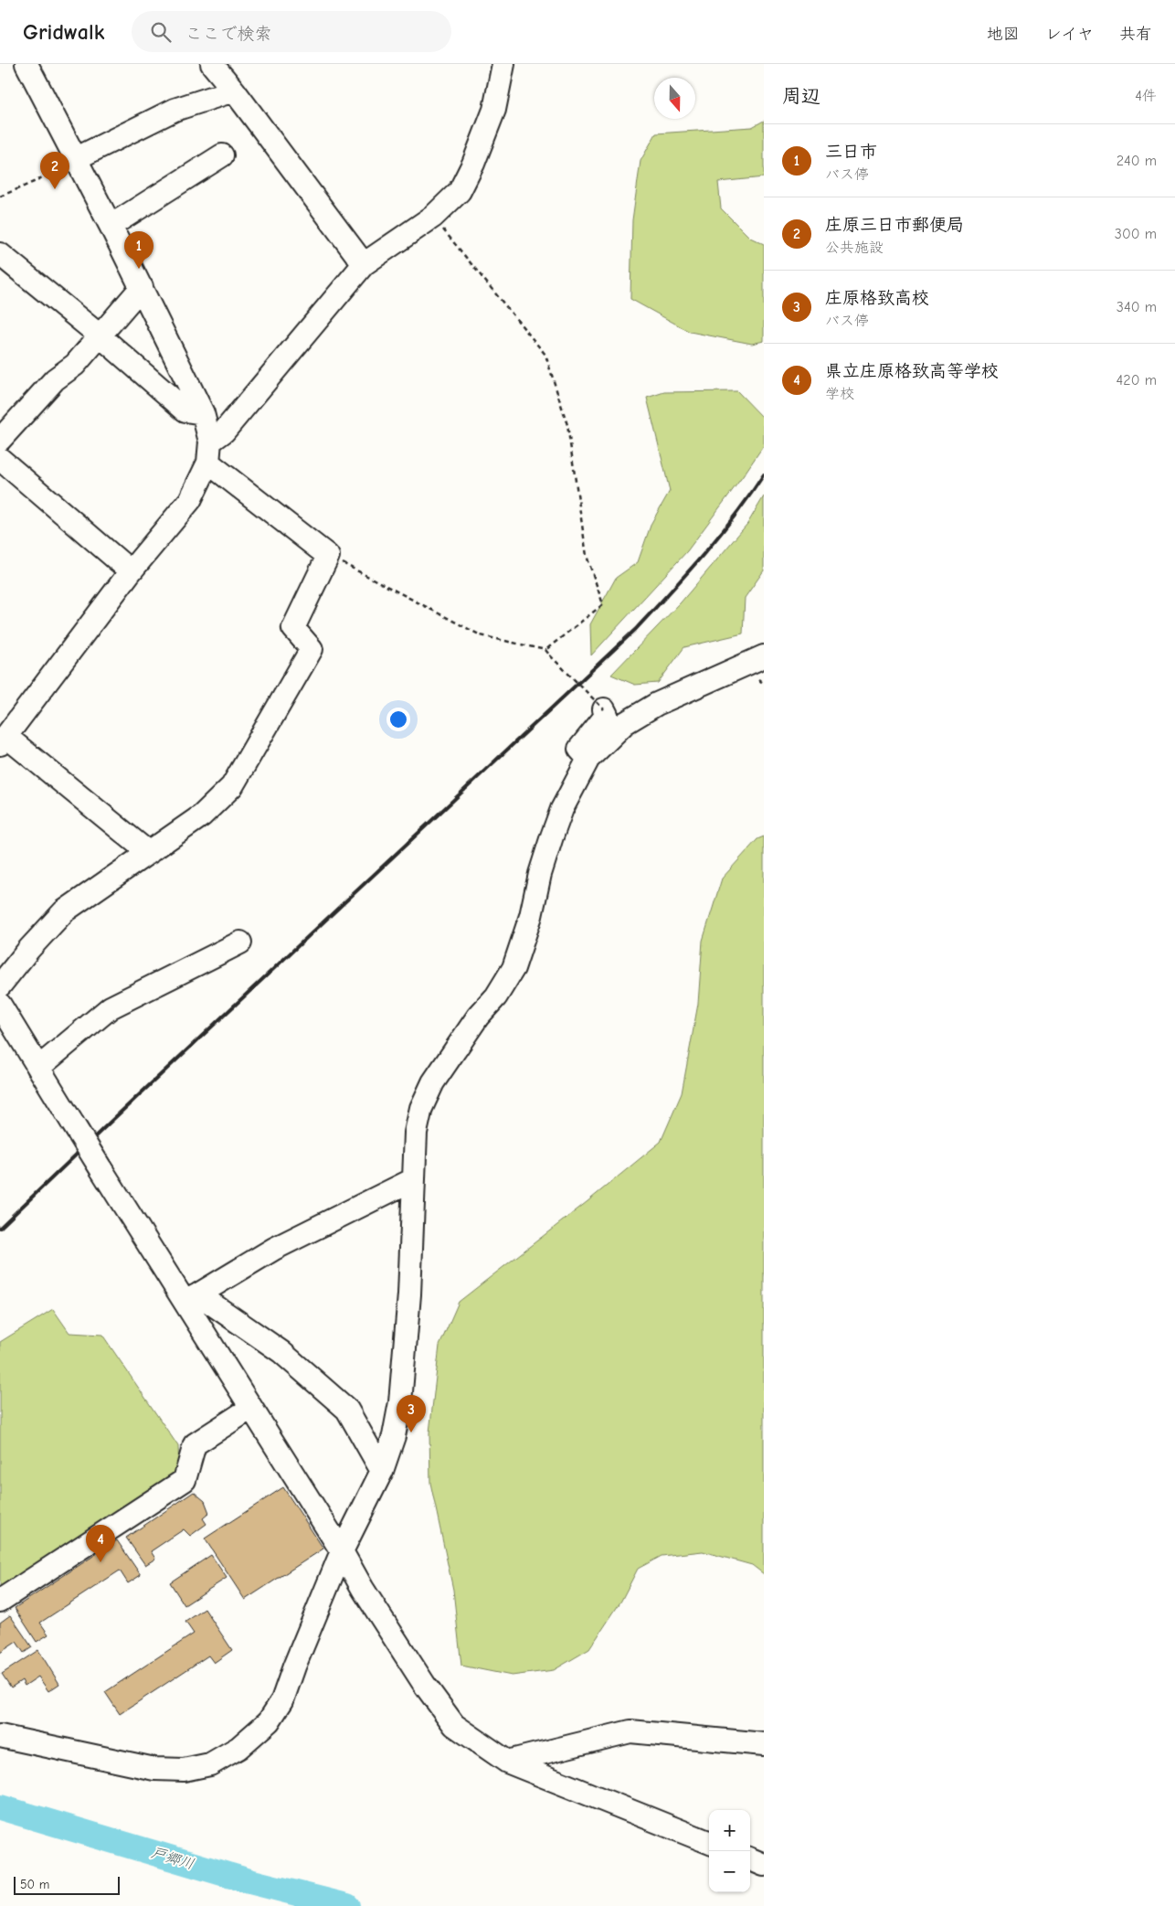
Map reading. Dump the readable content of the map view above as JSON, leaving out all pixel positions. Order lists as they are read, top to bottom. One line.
{"water":["戸郷川"],"scale_bar":"50 m","north":"bottom","page":{"header":"Gridwalk","search":"ここで検索","nav":["地図","レイヤ","共有"],"heading":["周辺","4件"],"list":[{"mark":"1","name":"三日市","note":"バス停","value":"240 m"},{"mark":"2","name":"庄原三日市郵便局","note":"公共施設","value":"300 m"},{"mark":"3","name":"庄原格致高校","note":"バス停","value":"340 m"},{"mark":"4","name":"県立庄原格致高等学校","note":"学校","value":"420 m"}],"pins":["2","1","3","4"],"map_buttons":["+","−"],"scale":"50 m"}}
